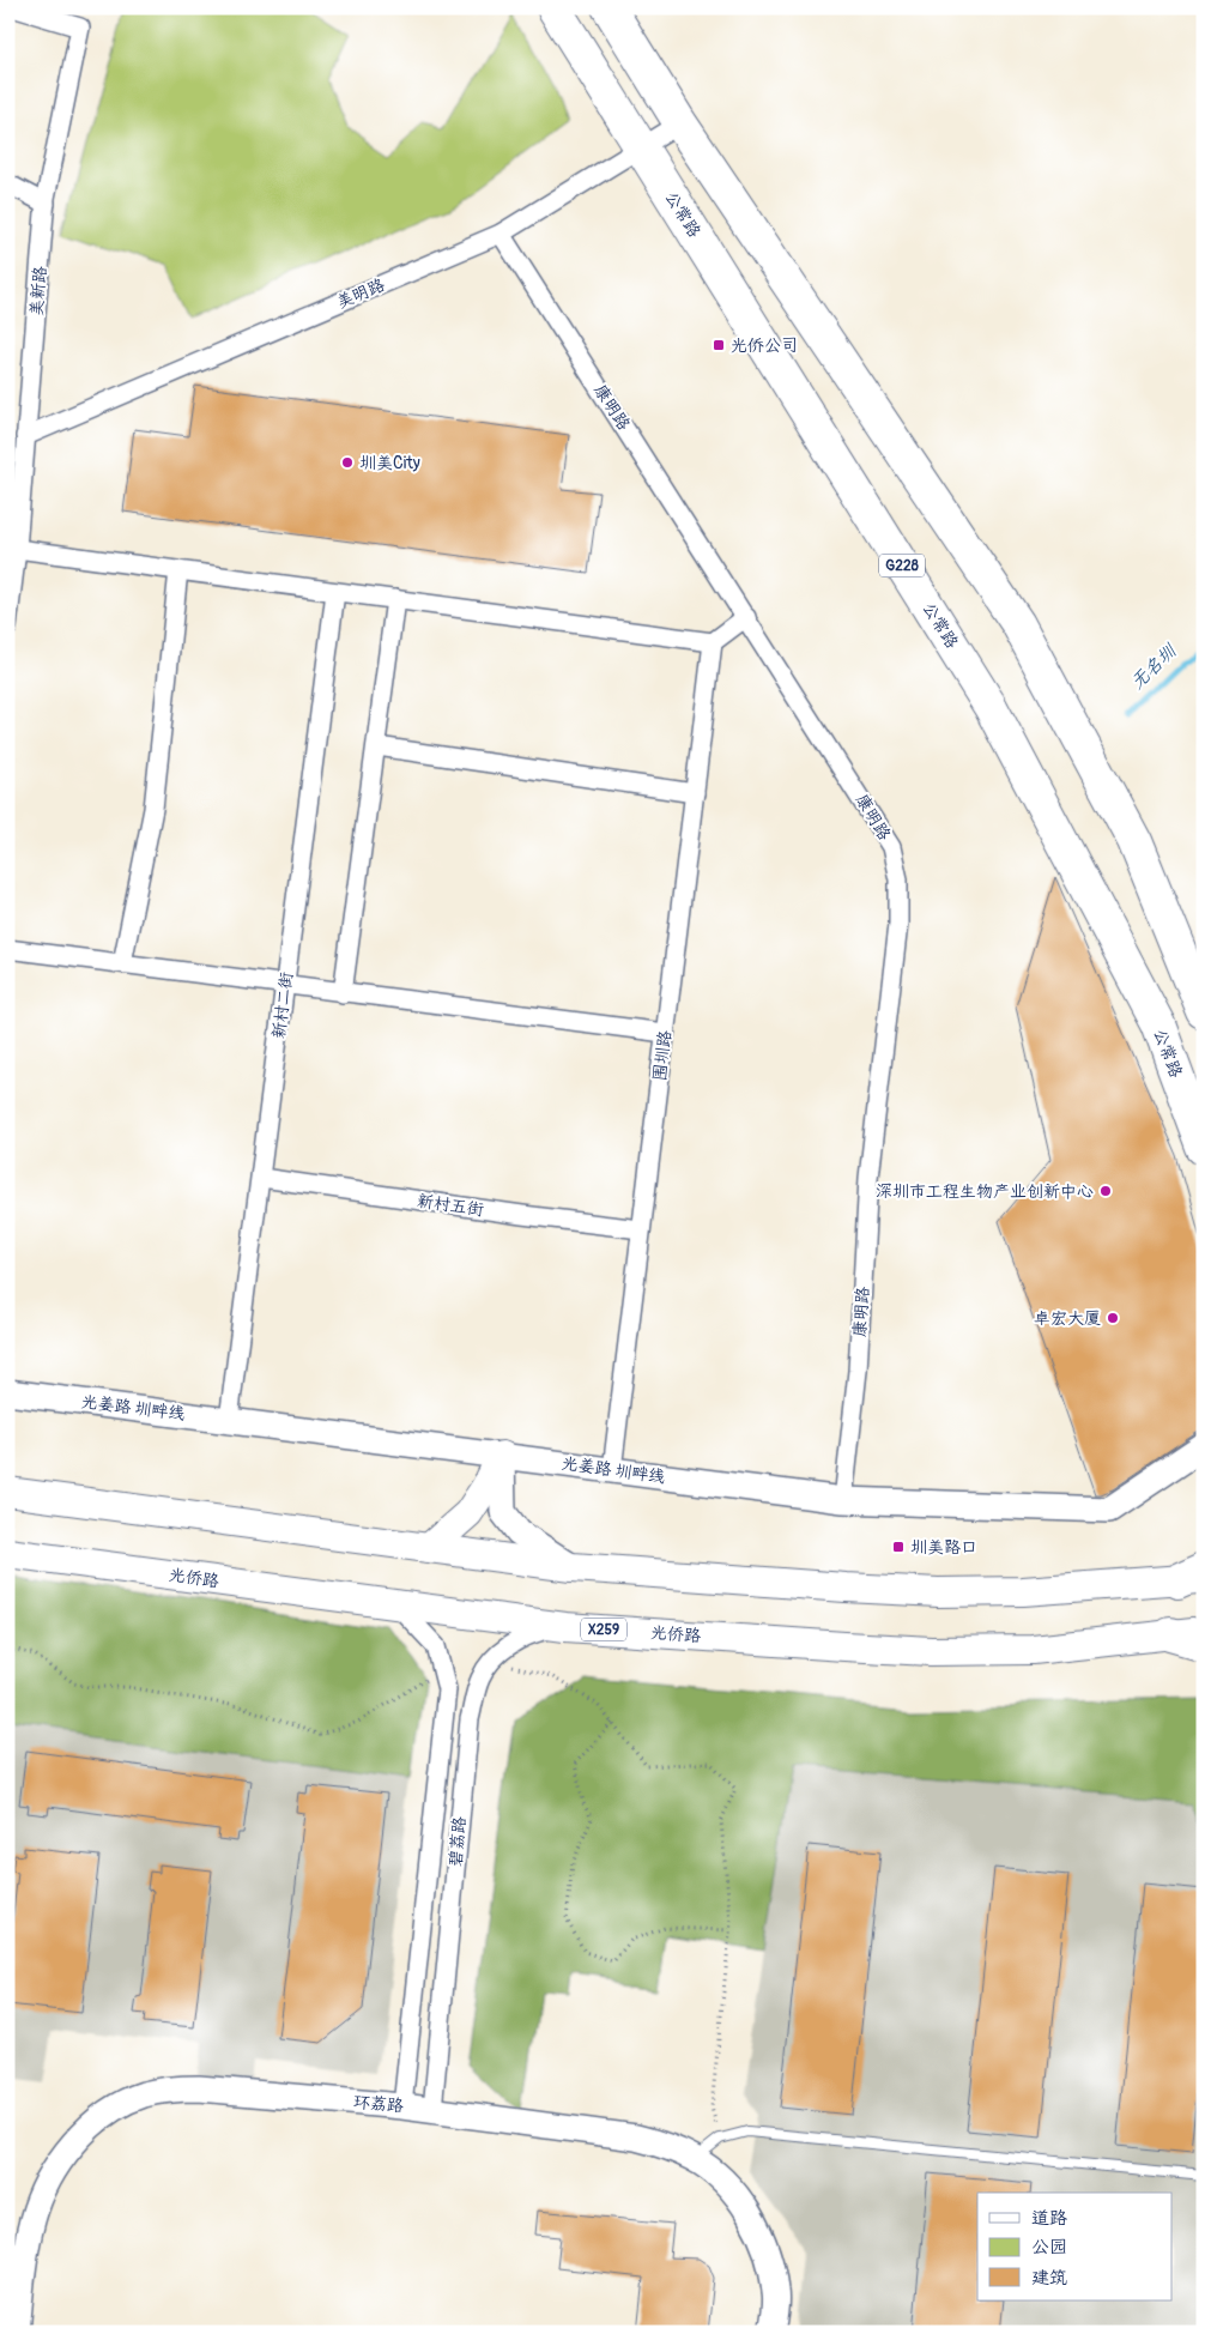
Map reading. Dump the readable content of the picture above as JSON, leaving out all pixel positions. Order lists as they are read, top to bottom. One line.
{"streets":{"highway":["公常路","G228"],"main road":["光侨路","X259"],"street":["美新路","美明路","康明路","新村二街","围圳路","新村五街","光姜路 圳畔线","碧荔路","环荔路"]},"crossings":[["公常路","美明路"],["美新路","美明路"],["美明路","康明路"],["康明路","光姜路 圳畔线"],["新村二街","新村五街"],["新村二街","光姜路 圳畔线"],["围圳路","新村五街"],["围圳路","光姜路 圳畔线"],["光侨路","碧荔路"],["碧荔路","环荔路"]],"water":["无名圳"],"places":{"transit":["光侨公司","圳美路口"],"other":["圳美City","深圳市工程生物产业创新中心","卓宏大厦"]},"legend":["道路","公园","建筑"]}
